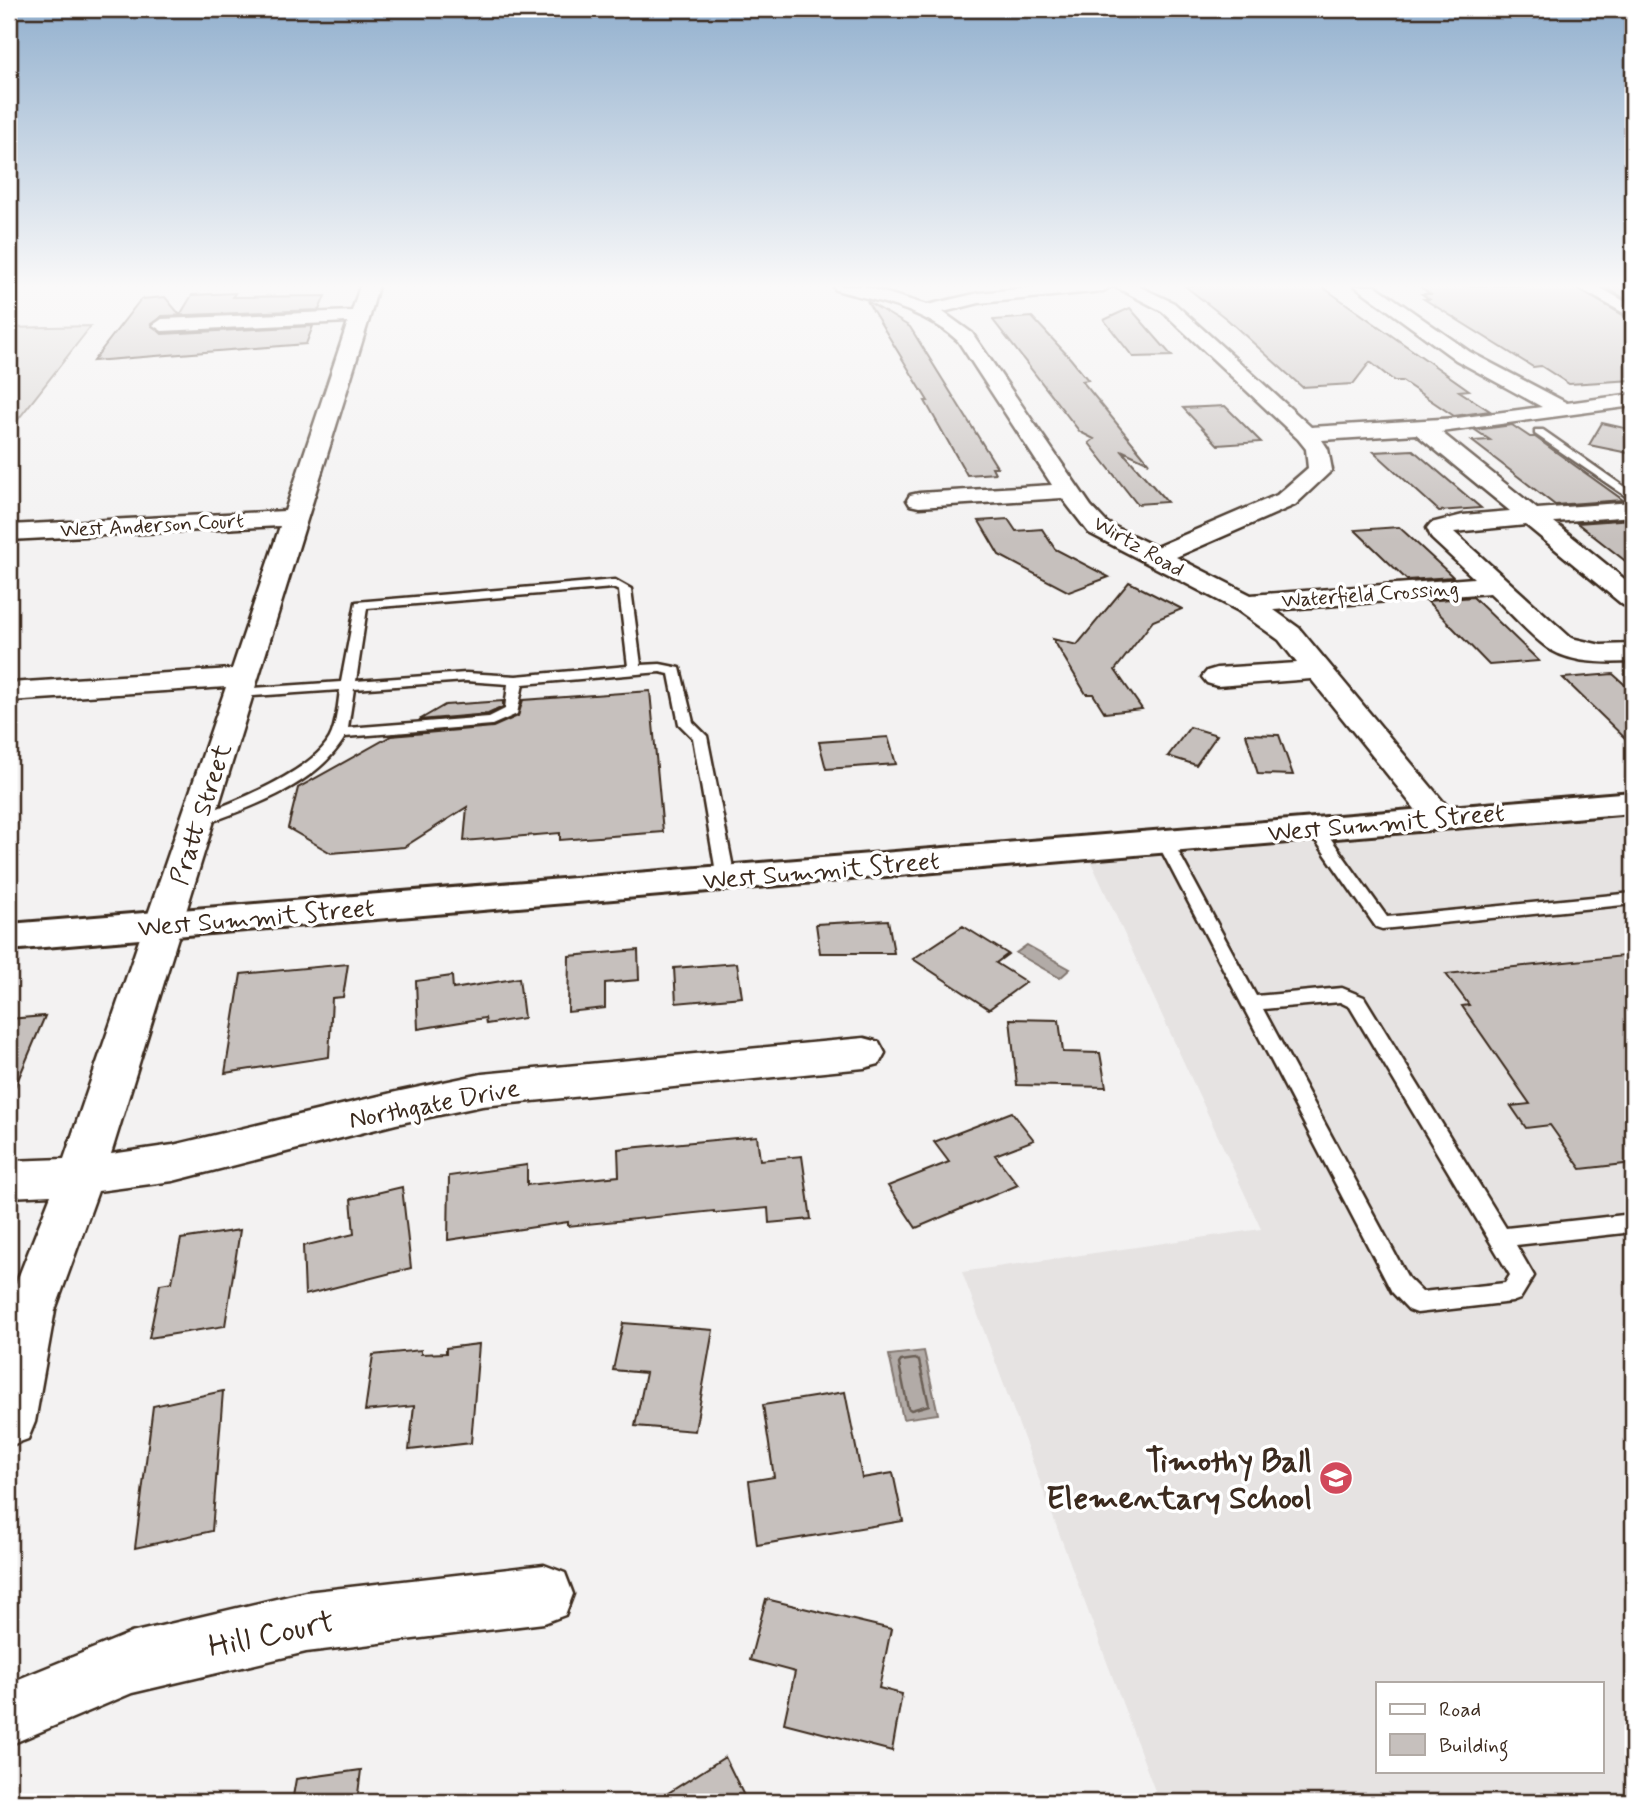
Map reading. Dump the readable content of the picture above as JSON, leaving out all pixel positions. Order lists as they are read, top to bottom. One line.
{"streets":{"street":["West Anderson Court","Wirtz Road","Waterfield Crossing","Pratt Street","West Summit Street","Northgate Drive","Hill Court"]},"crossings":[["West Anderson Court","Pratt Street"],["Wirtz Road","Waterfield Crossing"],["Wirtz Road","West Summit Street"],["Pratt Street","West Summit Street"],["Pratt Street","Northgate Drive"]],"places":{"school or university":["Timothy Ball Elementary School"]},"legend":["Road","Building"]}
